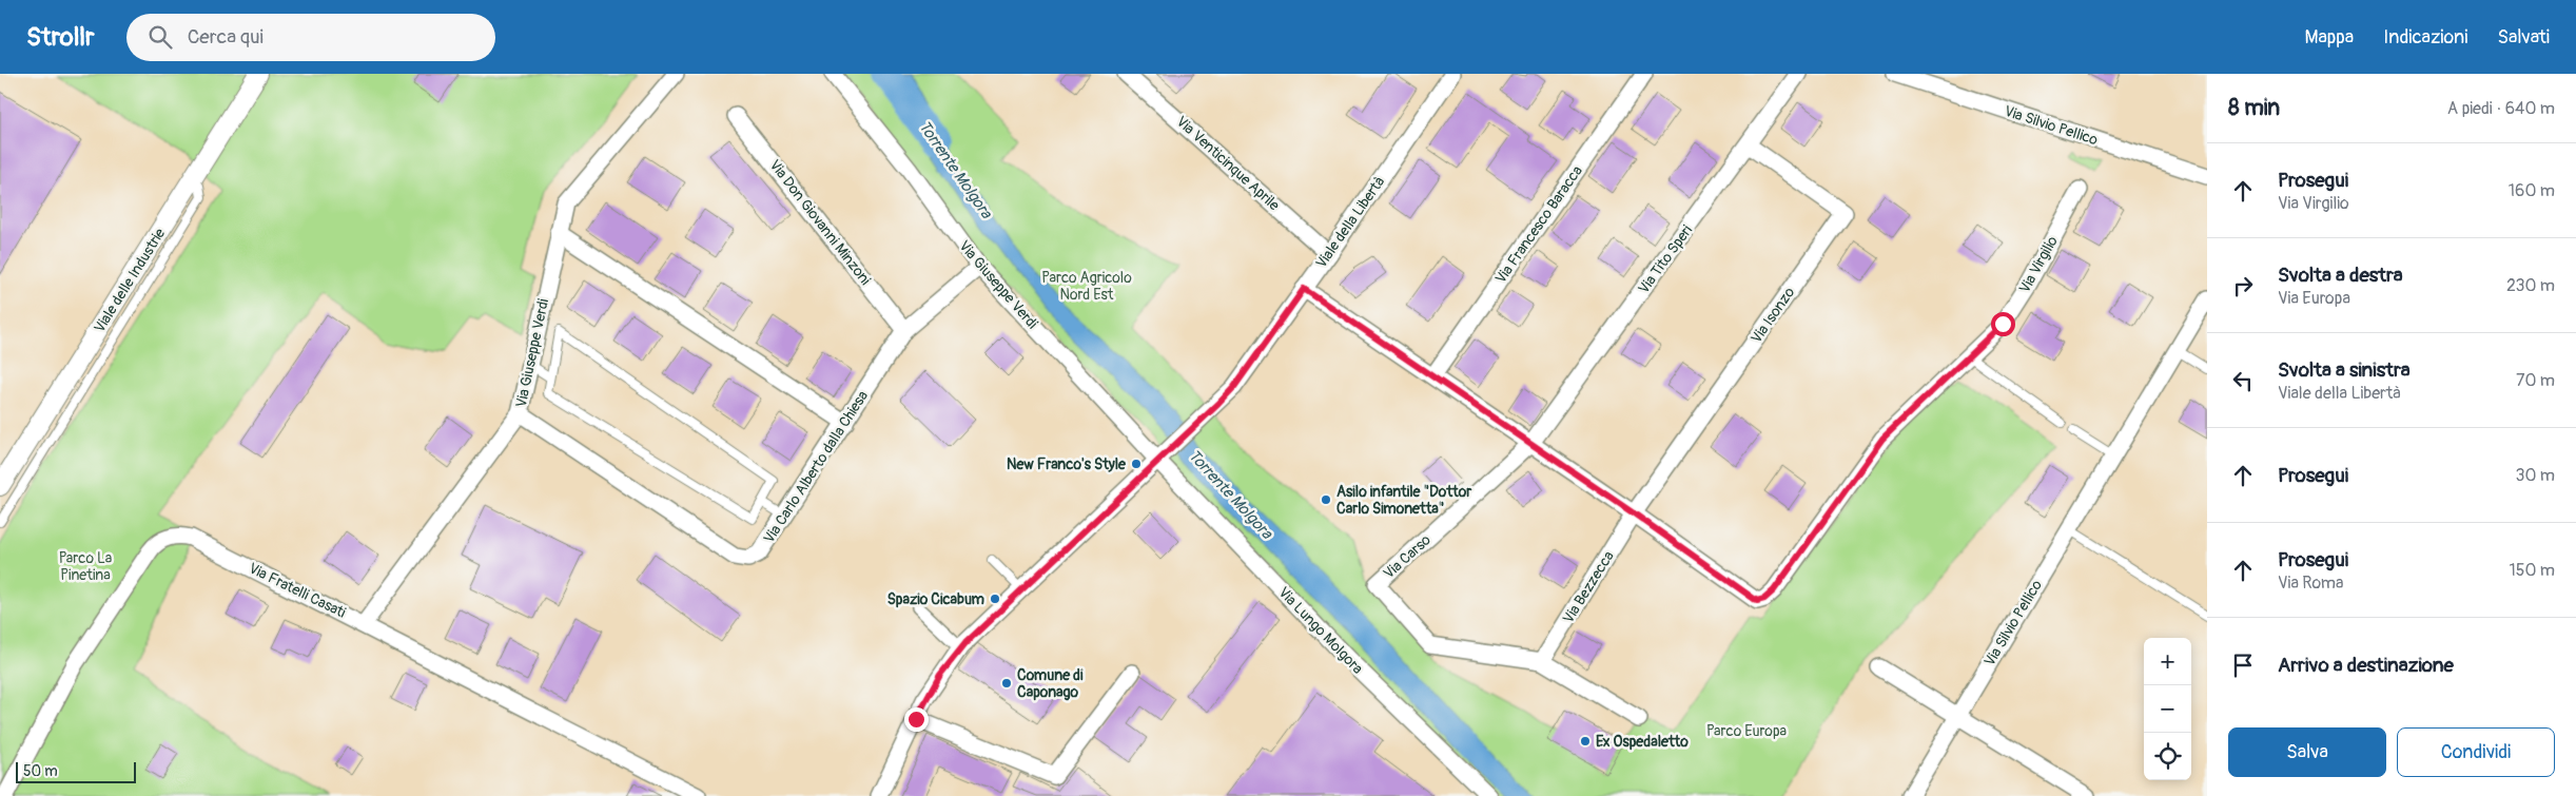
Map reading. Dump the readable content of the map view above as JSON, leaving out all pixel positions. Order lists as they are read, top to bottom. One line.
{"streets":{"street":["Via Silvio Pellico","Via Venticinque Aprile","Via Don Giovanni Minzoni","Viale della Libertà","Via Francesco Baracca","Via Tito Speri","Via Virgilio","Viale delle Industrie","Via Giuseppe Verdi","Via Isonzo","Via Carlo Alberto dalla Chiesa","Via Carso","Via Bezzecca","Via Fratelli Casati","Via Lungo Molgora"]},"crossings":[["Via Venticinque Aprile","Viale della Libertà"],["Via Don Giovanni Minzoni","Via Carlo Alberto dalla Chiesa"],["Viale della Libertà","Via Giuseppe Verdi"],["Viale della Libertà","Via Lungo Molgora"],["Via Tito Speri","Via Isonzo"],["Via Tito Speri","Via Carso"],["Via Virgilio","Via Isonzo"],["Via Virgilio","Via Bezzecca"],["Via Giuseppe Verdi","Via Carlo Alberto dalla Chiesa"],["Via Giuseppe Verdi","Via Fratelli Casati"],["Via Giuseppe Verdi","Via Lungo Molgora"],["Via Isonzo","Via Bezzecca"],["Via Carso","Via Bezzecca"]],"water":["Torrente Molgora"],"parks":["Parco Agricolo Nord Est","Parco La Pinetina","Parco Europa"],"places":["New Franco's Style","Asilo infantile \"Dottor Carlo Simonetta\"","Spazio Cicabum","Comune di Caponago","Ex Ospedaletto"],"scale_bar":"50 m","page":{"header":"Strollr","search":"Cerca qui","nav":["Mappa","Indicazioni","Salvati"],"heading":["8 min","A piedi · 640 m"],"list":[["Prosegui","Via Virgilio","160 m"],["Svolta a destra","Via Europa","230 m"],["Svolta a sinistra","Viale della Libertà","70 m"],["Prosegui","30 m"],["Prosegui","Via Roma","150 m"],"Arrivo a destinazione"],"map_buttons":["+","−"],"buttons":["Salva","Condividi"],"scale":"50 m"}}
